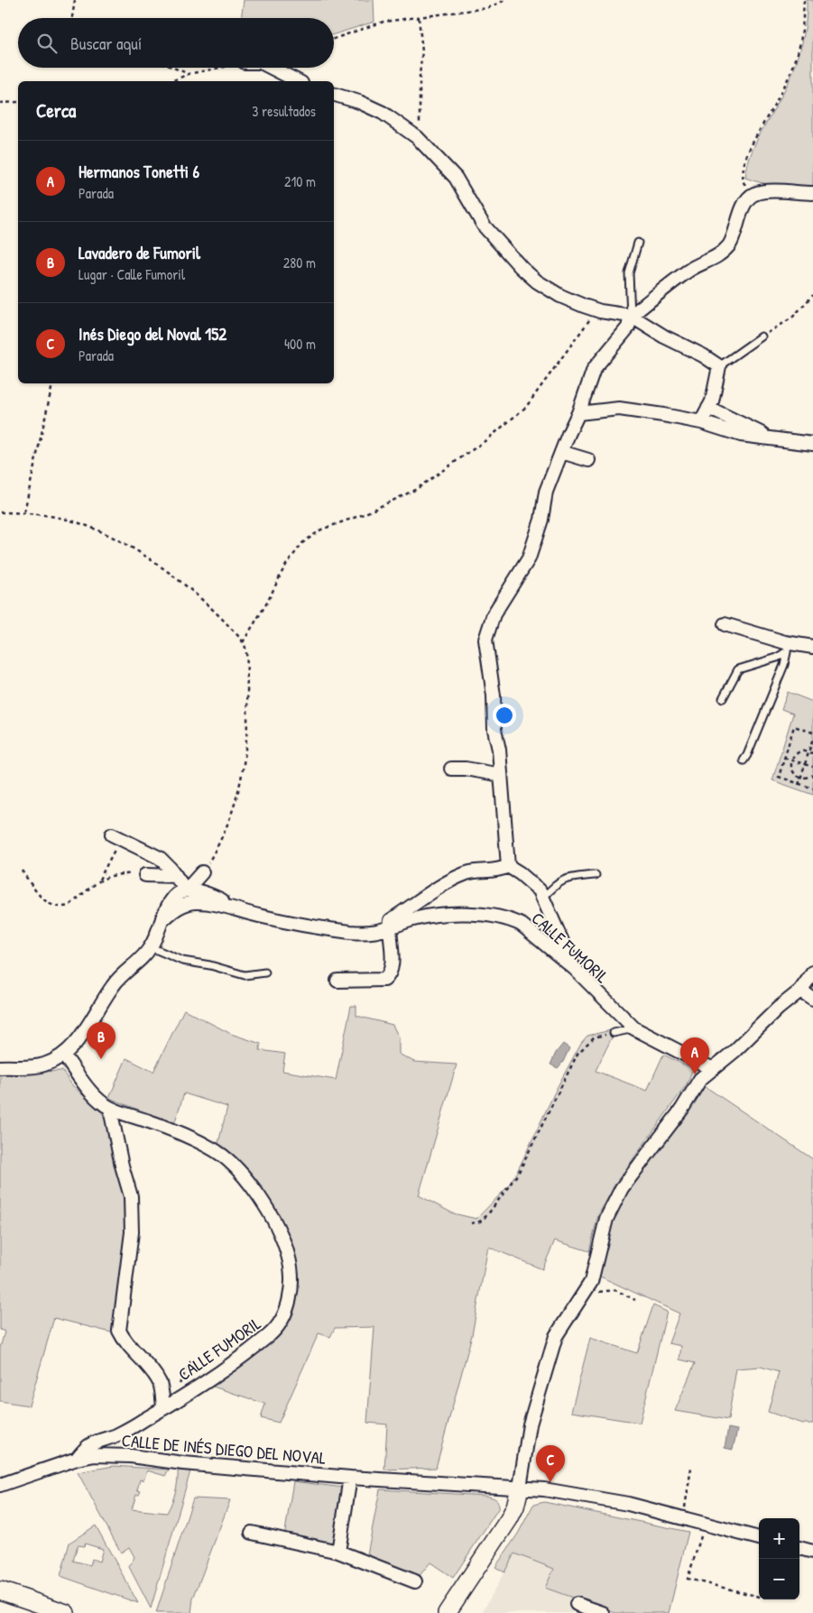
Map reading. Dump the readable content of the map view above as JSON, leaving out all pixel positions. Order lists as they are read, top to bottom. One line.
{"streets":{"street":["CALLE FUMORIL","CALLE DE INÉS DIEGO DEL NOVAL"]},"crossings":[["CALLE FUMORIL","CALLE DE INÉS DIEGO DEL NOVAL"]],"page":{"search":"Buscar aquí","heading":["Cerca","3 resultados"],"list":[{"mark":"A","name":"Hermanos Tonetti 6","note":"Parada","value":"210 m"},{"mark":"B","name":"Lavadero de Fumoril","note":"Lugar · Calle Fumoril","value":"280 m"},{"mark":"C","name":"Inés Diego del Noval 152","note":"Parada","value":"400 m"}],"pins":["B","A","C"],"map_buttons":["+","−"]}}
